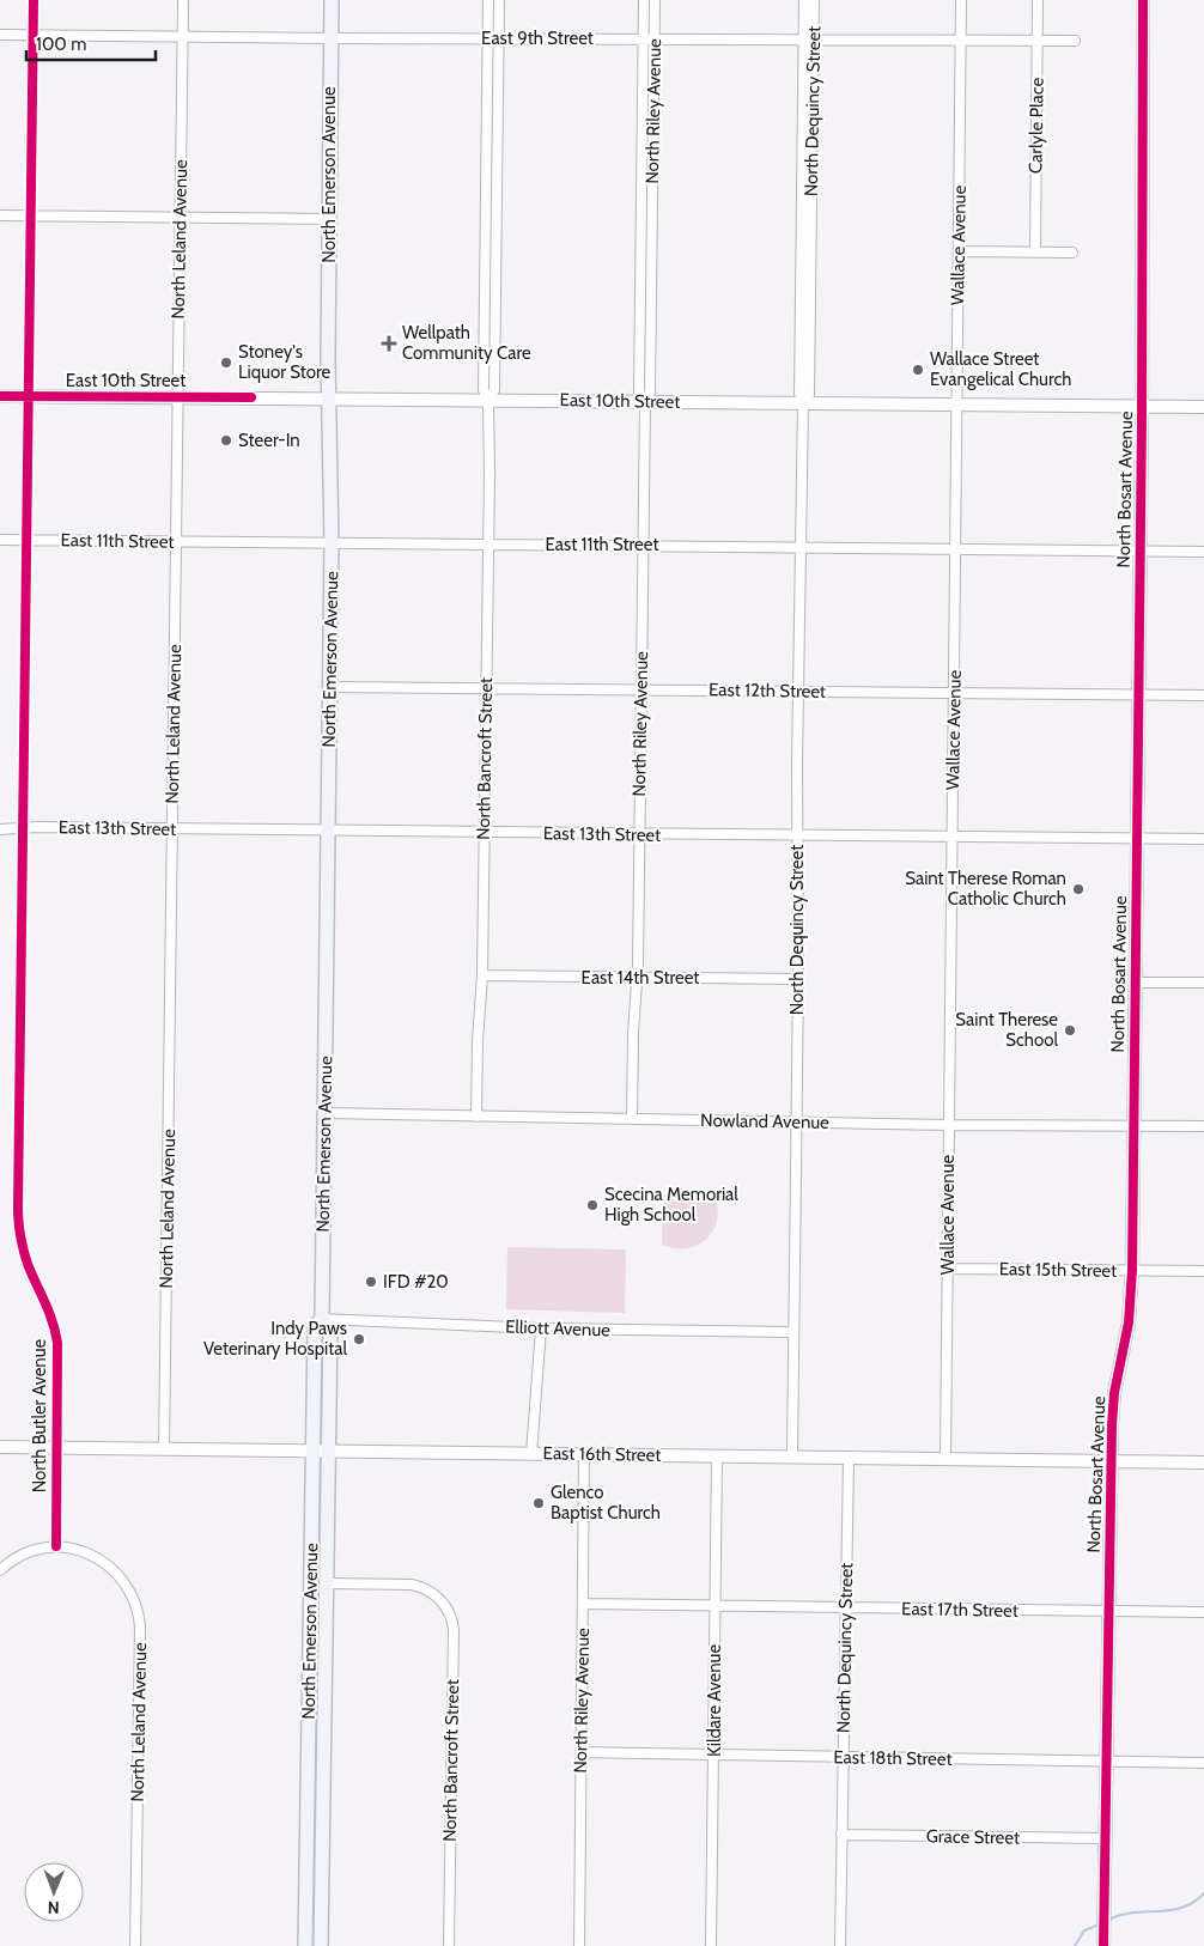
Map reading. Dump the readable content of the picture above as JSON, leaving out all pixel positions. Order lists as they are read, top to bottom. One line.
{"streets":{"main road":["North Emerson Avenue","East 10th Street","North Bosart Avenue","East 16th Street"],"street":["East 9th Street","North Riley Avenue","North Dequincy Street","Carlyle Place","North Leland Avenue","Wallace Avenue","East 11th Street","East 12th Street","North Bancroft Street","East 13th Street","East 14th Street","Nowland Avenue","East 15th Street","Elliott Avenue","North Butler Avenue","East 17th Street","Kildare Avenue","East 18th Street","Grace Street"]},"crossings":[["East 9th Street","North Riley Avenue"],["East 9th Street","North Dequincy Street"],["East 9th Street","Carlyle Place"],["East 9th Street","North Emerson Avenue"],["East 9th Street","North Leland Avenue"],["East 9th Street","Wallace Avenue"],["East 9th Street","North Bancroft Street"],["East 9th Street","North Butler Avenue"],["North Riley Avenue","East 10th Street"],["North Riley Avenue","East 11th Street"],["North Riley Avenue","East 12th Street"],["North Riley Avenue","East 13th Street"],["North Riley Avenue","East 14th Street"],["North Riley Avenue","Nowland Avenue"],["North Riley Avenue","East 16th Street"],["North Riley Avenue","East 17th Street"],["North Riley Avenue","East 18th Street"],["North Dequincy Street","East 10th Street"],["North Dequincy Street","East 11th Street"],["North Dequincy Street","East 12th Street"],["North Dequincy Street","East 13th Street"],["North Dequincy Street","East 14th Street"],["North Dequincy Street","Nowland Avenue"],["North Dequincy Street","Elliott Avenue"],["North Dequincy Street","East 16th Street"],["North Dequincy Street","East 17th Street"],["North Dequincy Street","East 18th Street"],["North Dequincy Street","Grace Street"],["North Emerson Avenue","East 10th Street"],["North Emerson Avenue","East 11th Street"],["North Emerson Avenue","East 12th Street"],["North Emerson Avenue","North Bancroft Street"],["North Emerson Avenue","East 13th Street"],["North Emerson Avenue","Nowland Avenue"],["North Emerson Avenue","Elliott Avenue"],["North Emerson Avenue","East 16th Street"],["North Leland Avenue","East 10th Street"],["North Leland Avenue","East 11th Street"],["North Leland Avenue","East 13th Street"],["North Leland Avenue","North Butler Avenue"],["North Leland Avenue","East 16th Street"],["Wallace Avenue","East 10th Street"],["Wallace Avenue","East 11th Street"],["Wallace Avenue","East 12th Street"],["Wallace Avenue","East 13th Street"],["Wallace Avenue","Nowland Avenue"],["Wallace Avenue","East 15th Street"],["Wallace Avenue","East 16th Street"],["East 10th Street","North Bosart Avenue"],["East 10th Street","North Bancroft Street"],["East 10th Street","North Butler Avenue"],["North Bosart Avenue","East 11th Street"],["North Bosart Avenue","East 12th Street"],["North Bosart Avenue","East 13th Street"],["North Bosart Avenue","Nowland Avenue"],["North Bosart Avenue","East 15th Street"],["North Bosart Avenue","East 16th Street"],["North Bosart Avenue","East 17th Street"],["North Bosart Avenue","East 18th Street"],["North Bosart Avenue","Grace Street"],["East 11th Street","North Bancroft Street"],["East 11th Street","North Butler Avenue"],["East 12th Street","North Bancroft Street"],["North Bancroft Street","East 13th Street"],["North Bancroft Street","East 14th Street"],["North Bancroft Street","Nowland Avenue"],["East 13th Street","North Butler Avenue"],["North Butler Avenue","East 16th Street"],["East 16th Street","Kildare Avenue"],["East 17th Street","Kildare Avenue"],["Kildare Avenue","East 18th Street"]],"places":{"health":["Wellpath Community Care"],"other":["Stoney's Liquor Store","Wallace Street Evangelical Church","Steer-In","Saint Therese Roman Catholic Church","Saint Therese School","Scecina Memorial High School","IFD #20","Indy Paws Veterinary Hospital","Glenco Baptist Church"]},"scale_bar":"100 m","north":"bottom"}
